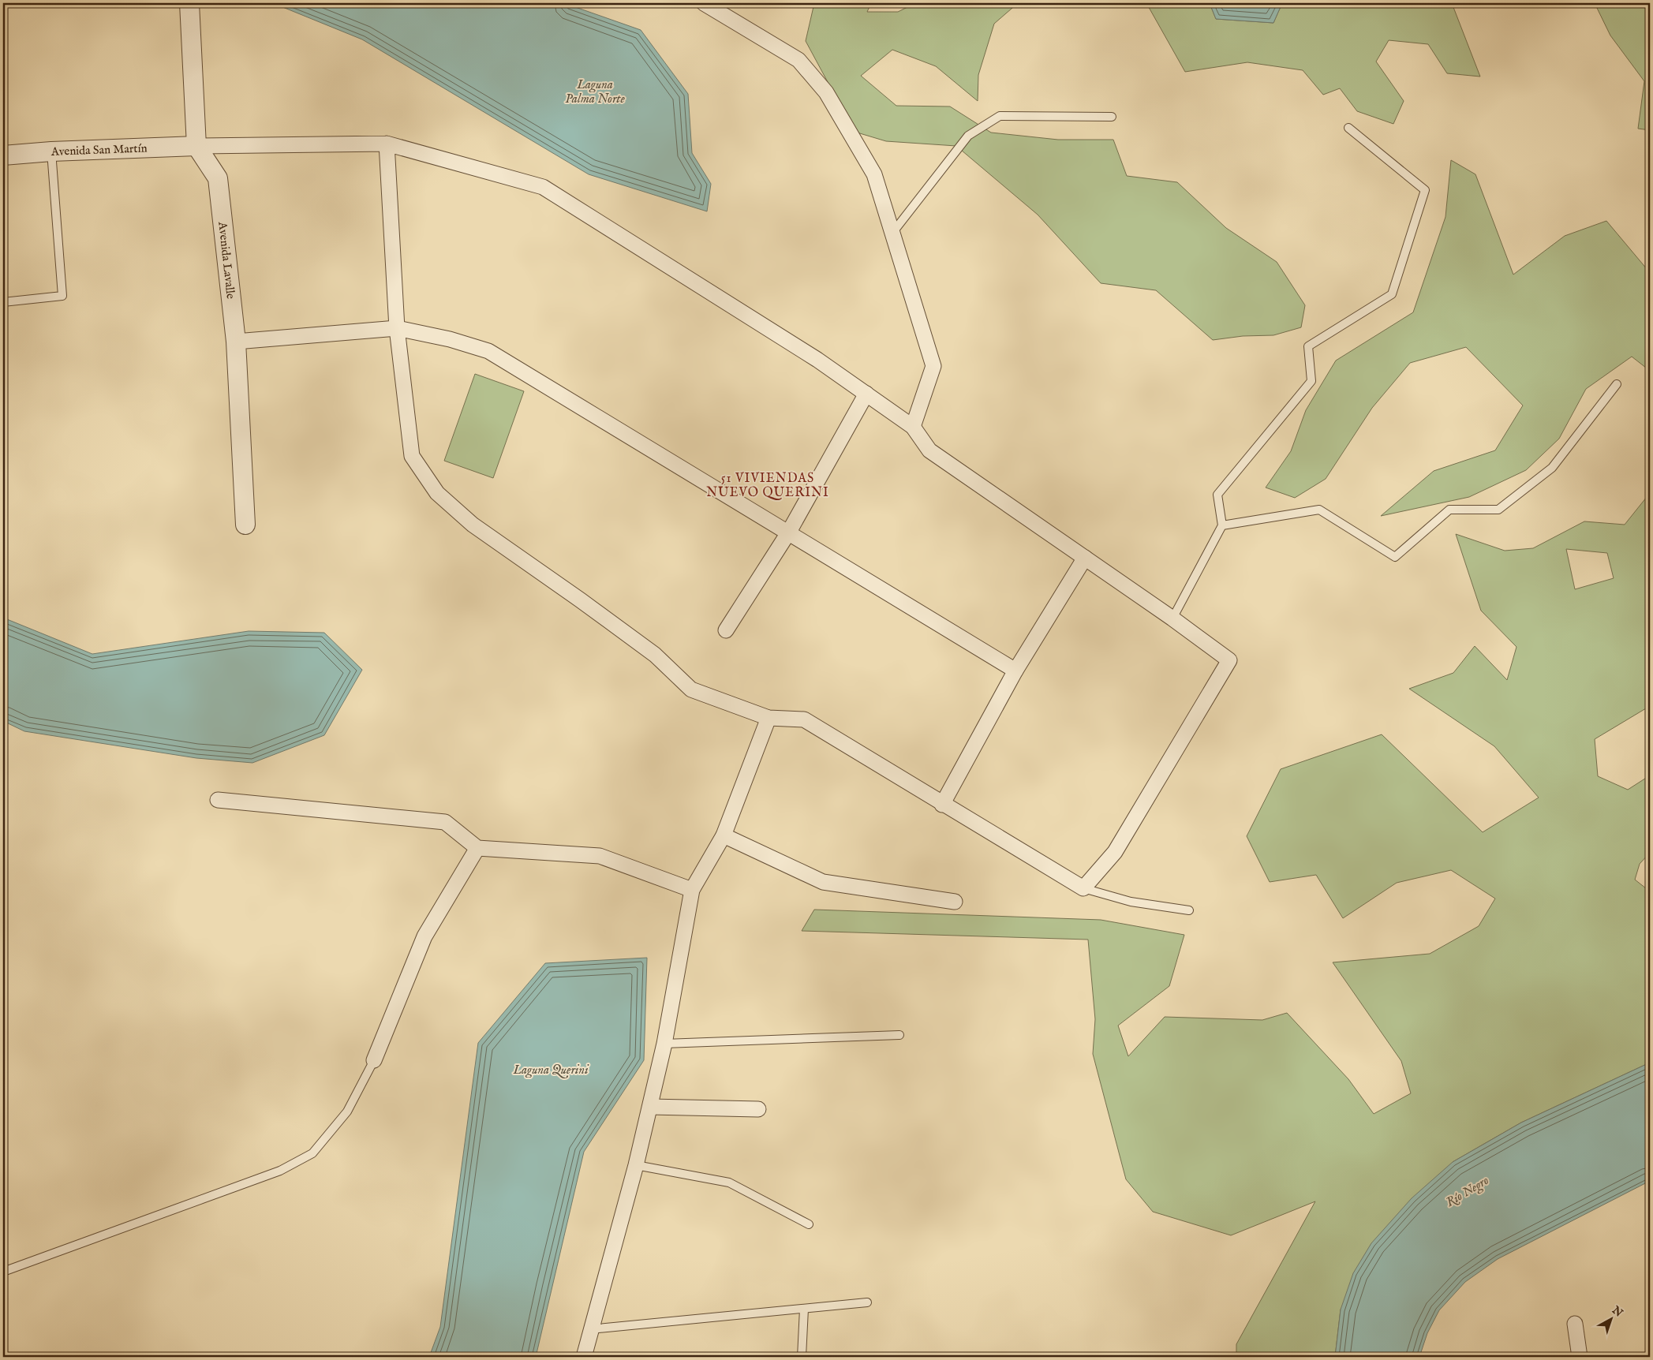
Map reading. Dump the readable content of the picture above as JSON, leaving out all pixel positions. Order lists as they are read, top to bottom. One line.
{"streets":{"street":["Avenida San Martín","Avenida Lavalle"]},"crossings":[["Avenida San Martín","Avenida Lavalle"]],"districts":["51 VIVIENDAS NUEVO QUERINI"],"water":["Laguna Palma Norte","Laguna Querini","Río Negro"],"north":"top right"}
